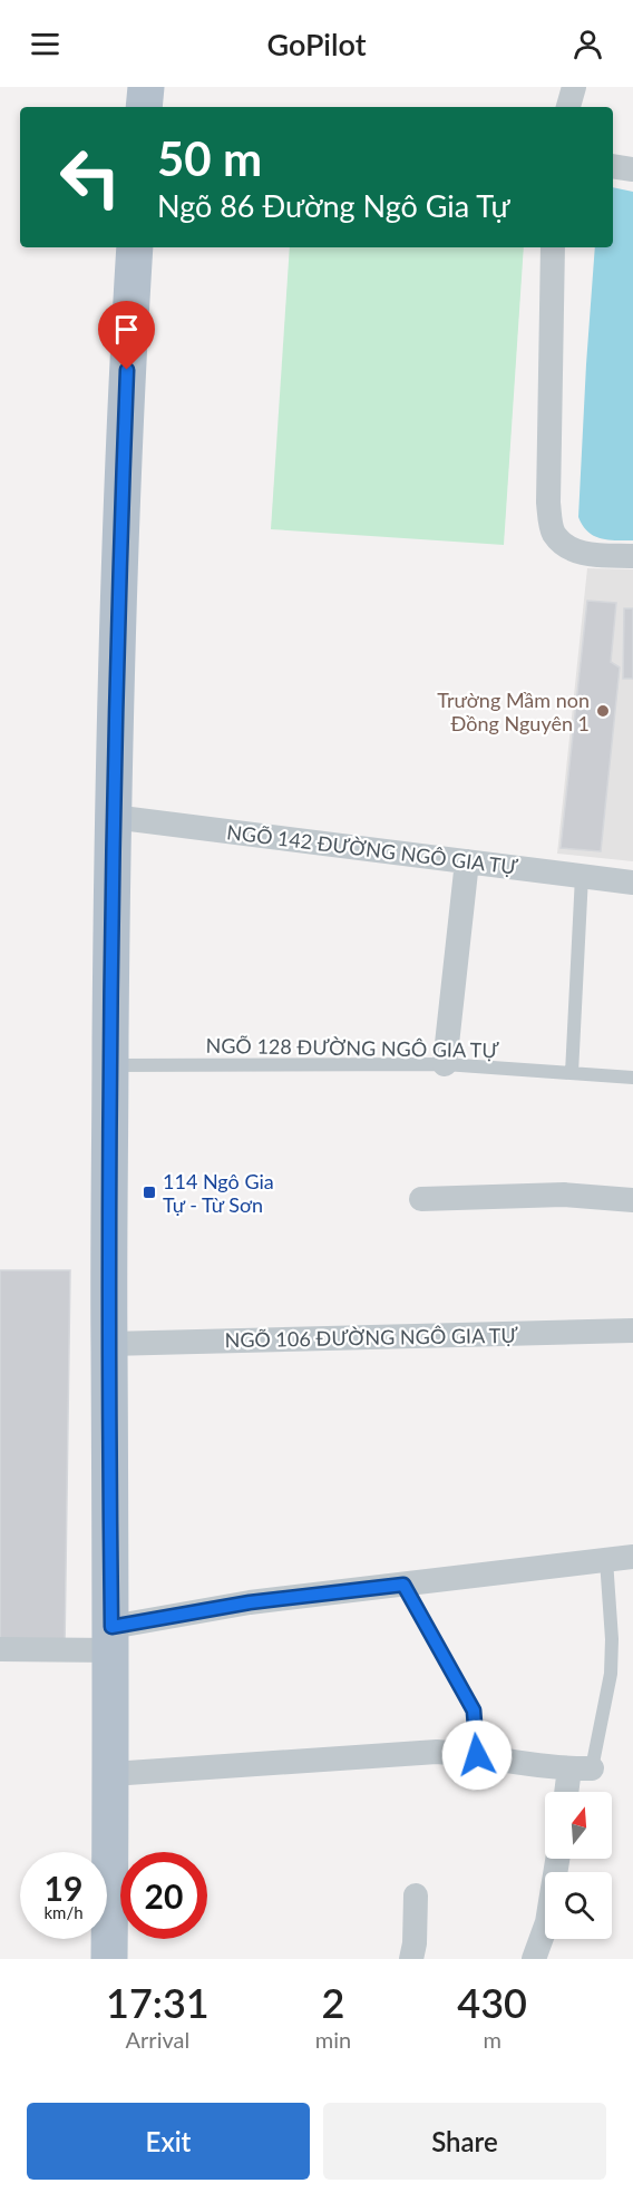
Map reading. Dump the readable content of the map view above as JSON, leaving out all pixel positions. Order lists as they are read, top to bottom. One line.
{"streets":{"street":["NGÕ 142 ĐƯỜNG NGÔ GIA TỰ","NGÕ 106 ĐƯỜNG NGÔ GIA TỰ"],"lane":["NGÕ 128 ĐƯỜNG NGÔ GIA TỰ"]},"places":{"other":["Trường Mầm non Đồng Nguyên 1"],"transit":["114 Ngô Gia Tự - Từ Sơn"]},"north":"top","page":{"header":"GoPilot","turn":["50 m","Ngõ 86 Đường Ngô Gia Tự"],"speed":"19 km/h","limit":"20","eta":["17:31","Arrival","2","min","430","m"],"buttons":["Exit","Share"]}}
